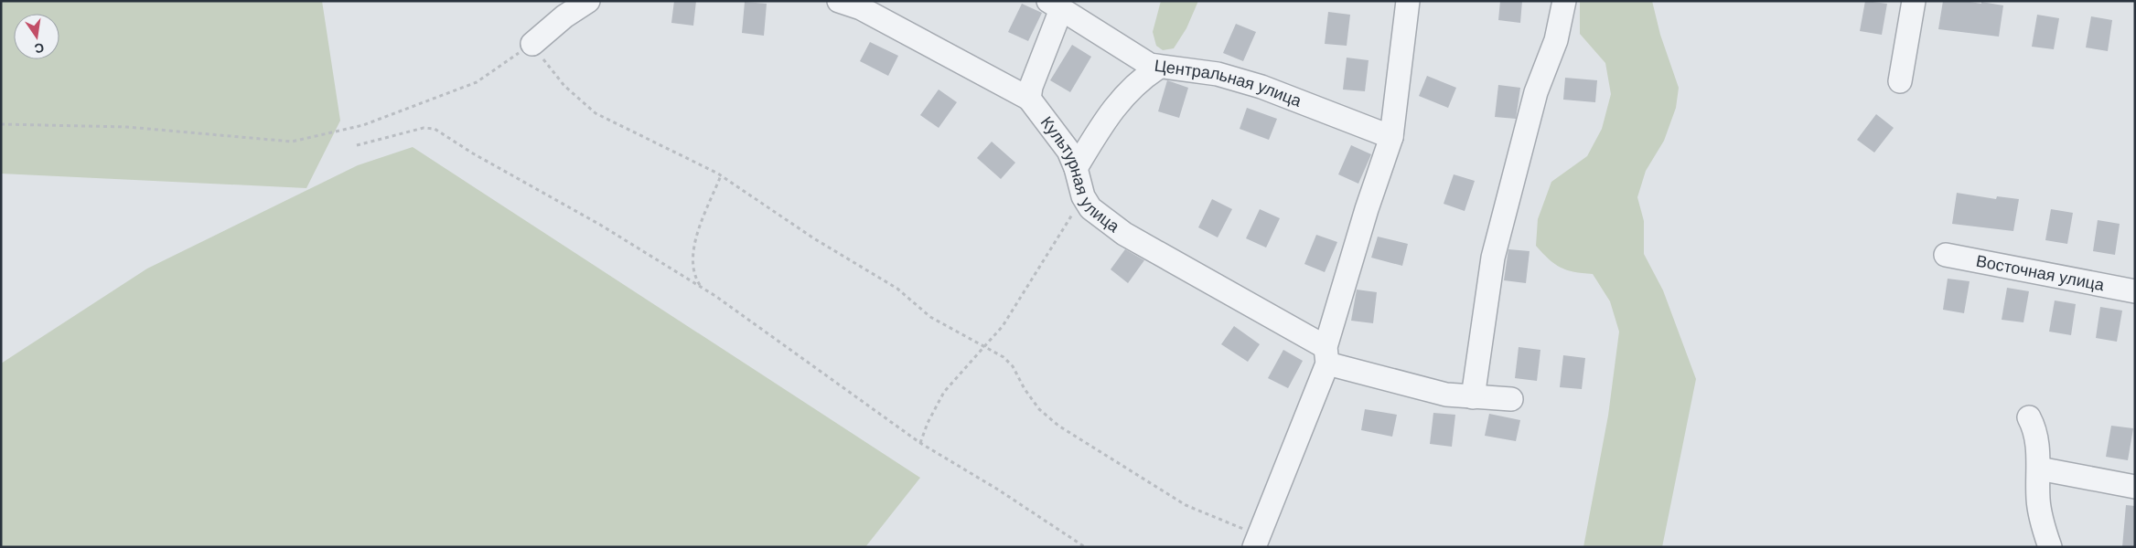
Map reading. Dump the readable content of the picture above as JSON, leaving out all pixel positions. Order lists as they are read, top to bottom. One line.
{"streets":{"street":["Центральная улица","Культурная улица","Восточная улица"]},"north":"bottom"}
